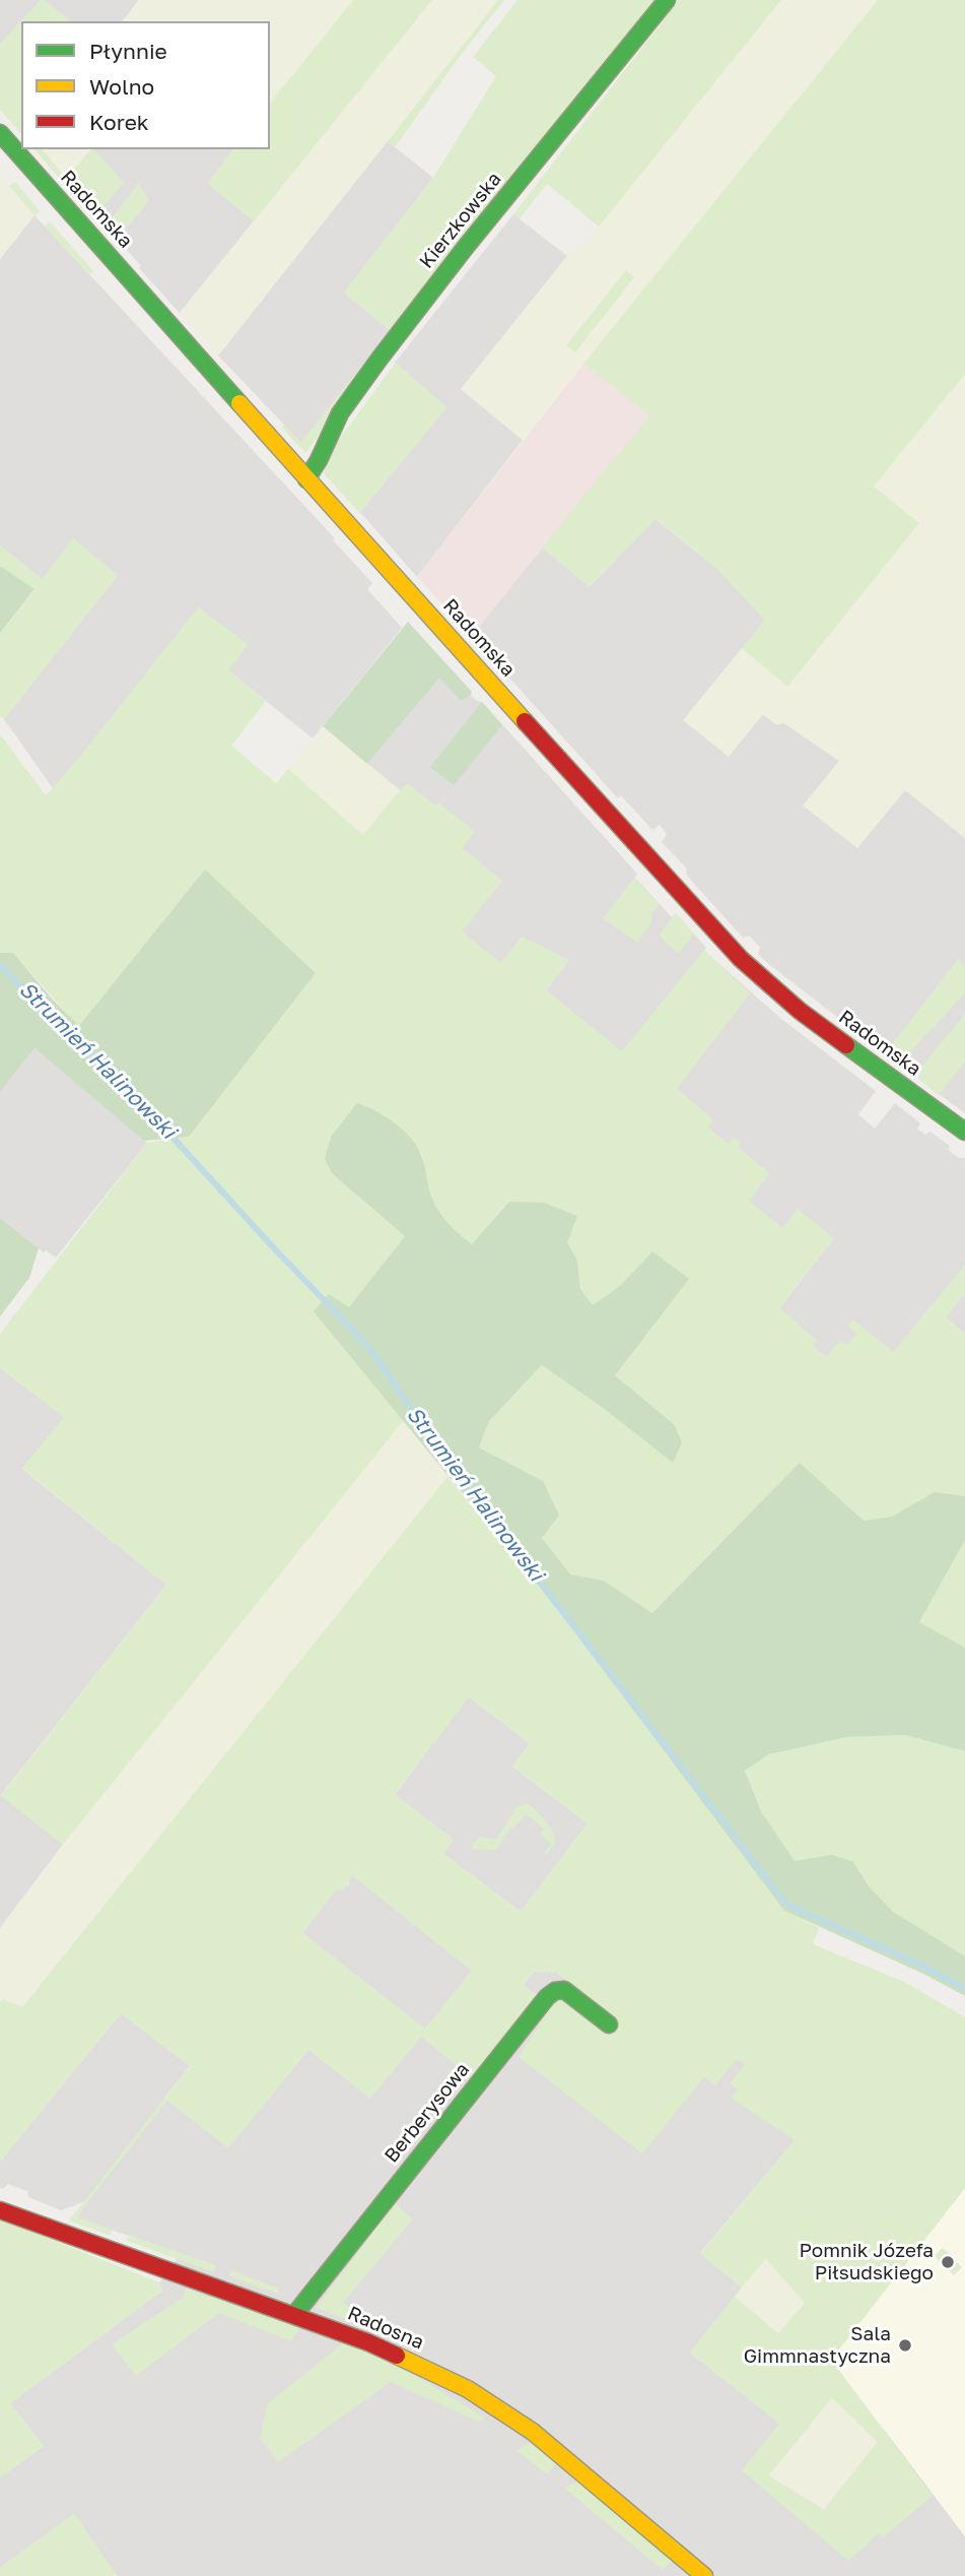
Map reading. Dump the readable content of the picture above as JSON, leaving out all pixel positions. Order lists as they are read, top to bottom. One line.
{"streets":{"street":["Radomska","Kierzkowska","Berberysowa","Radosna"]},"crossings":[["Radomska","Kierzkowska"],["Berberysowa","Radosna"]],"water":["Strumień Halinowski"],"places":["Pomnik Józefa Piłsudskiego","Sala Gimmnastyczna"],"legend":["Płynnie","Wolno","Korek"]}
